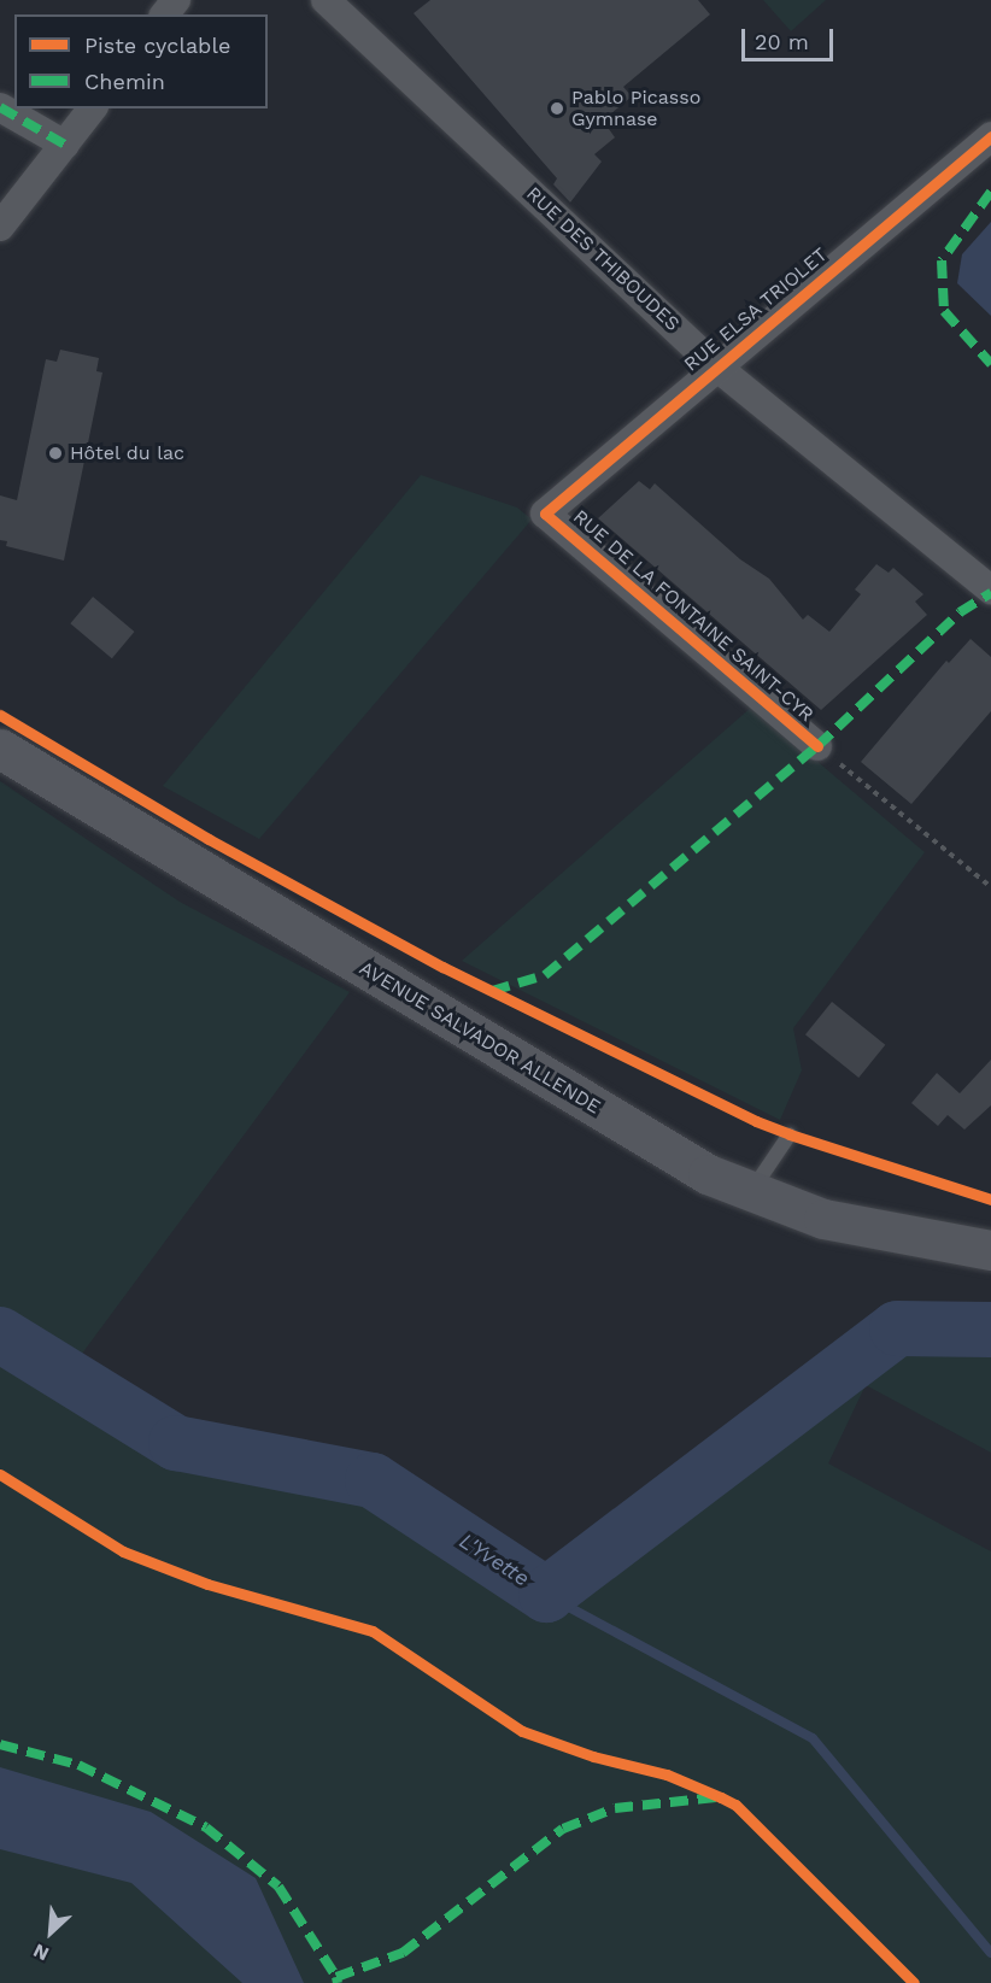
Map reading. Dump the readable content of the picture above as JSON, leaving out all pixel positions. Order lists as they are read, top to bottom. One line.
{"streets":{"main road":["AVENUE SALVADOR ALLENDE"],"street":["RUE DES THIBOUDES","RUE ELSA TRIOLET","RUE DE LA FONTAINE SAINT-CYR"]},"crossings":[["RUE DES THIBOUDES","RUE ELSA TRIOLET"],["RUE ELSA TRIOLET","RUE DE LA FONTAINE SAINT-CYR"]],"water":["L'Yvette"],"places":["Pablo Picasso Gymnase","Hôtel du lac"],"legend":["Piste cyclable","Chemin"],"scale_bar":"20 m","north":"bottom left"}
